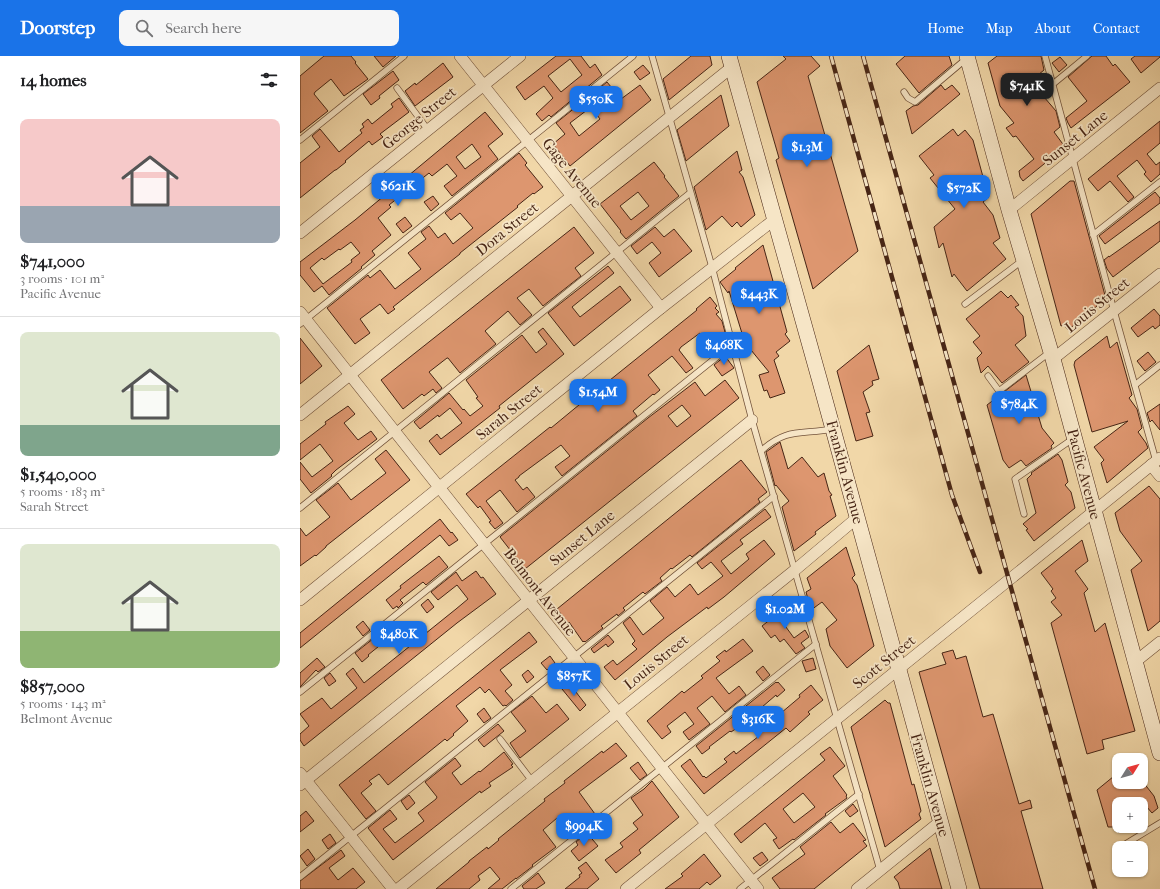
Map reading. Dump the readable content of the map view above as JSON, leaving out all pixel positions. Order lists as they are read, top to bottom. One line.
{"streets":{"main road":["Franklin Avenue","Pacific Avenue"],"street":["George Street","Sunset Lane","Gage Avenue","Dora Street","Louis Street","Sarah Street","Belmont Avenue","Scott Street"]},"crossings":[["George Street","Gage Avenue"],["Sunset Lane","Pacific Avenue"],["Sunset Lane","Belmont Avenue"],["Gage Avenue","Dora Street"],["Gage Avenue","Sarah Street"],["Dora Street","Franklin Avenue"],["Dora Street","Belmont Avenue"],["Louis Street","Franklin Avenue"],["Louis Street","Pacific Avenue"],["Louis Street","Belmont Avenue"],["Sarah Street","Franklin Avenue"],["Sarah Street","Belmont Avenue"],["Franklin Avenue","Scott Street"],["Pacific Avenue","Scott Street"],["Belmont Avenue","Scott Street"]],"north":"top right","page":{"header":"Doorstep","search":"Search here","nav":["Home","Map","About","Contact"],"heading":"14 homes","price":["$741K","$550K","$1.3M","$621K","$572K","$443K","$468K","$1.54M","$784K","$1.02M","$480K","$857K","$316K","$994K"],"list":[{"name":"$741,000","note":"3 rooms · 101 m² · Pacific Avenue"},{"name":"$1,540,000","note":"5 rooms · 183 m² · Sarah Street"},{"name":"$857,000","note":"5 rooms · 143 m² · Belmont Avenue"}],"map_buttons":["+","−"]}}
